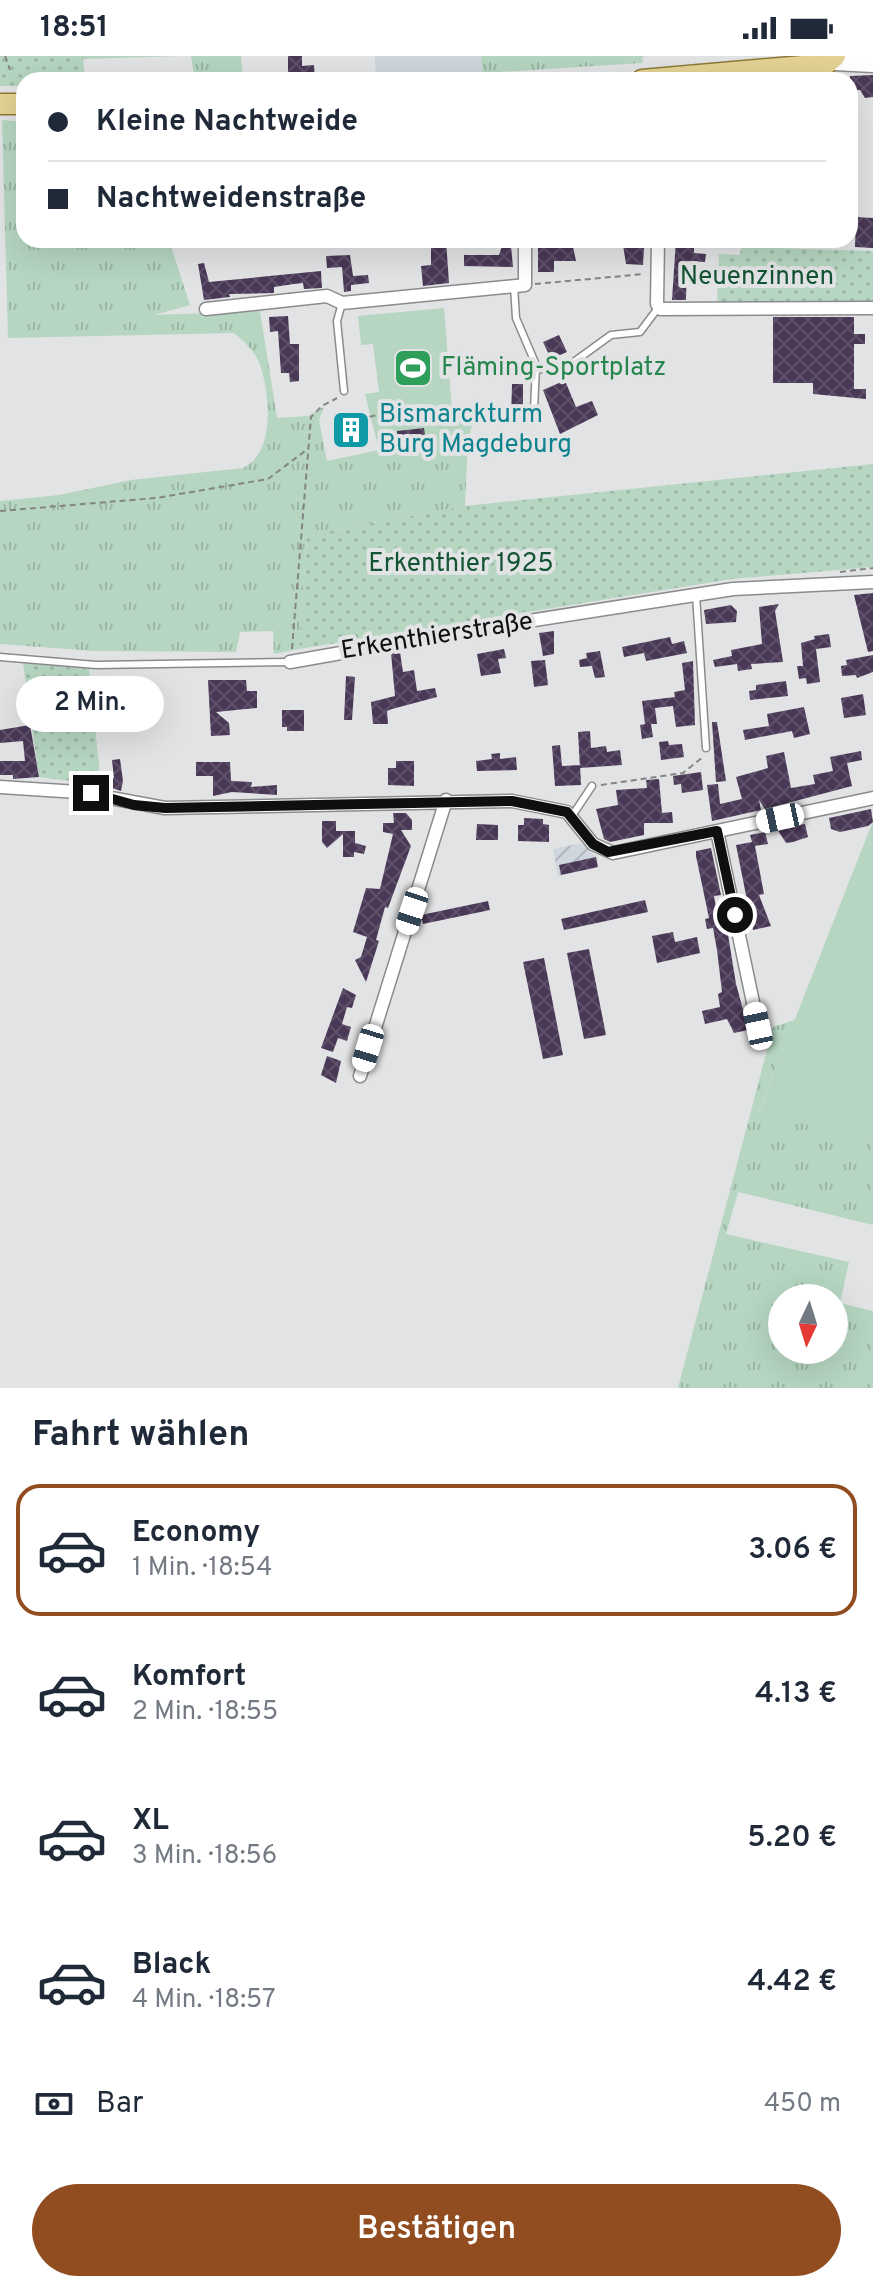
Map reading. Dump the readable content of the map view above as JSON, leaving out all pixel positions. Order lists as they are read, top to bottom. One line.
{"streets":{"street":["Erkenthierstraße"]},"parks":["Neuenzinnen","Erkenthier 1925"],"places":{"sports":["Fläming-Sportplatz"],"building":["Bismarckturm Burg Magdeburg"]},"north":"bottom","page":{"status":"18:51","banner":["Kleine Nachtweide","Nachtweidenstraße"],"bubble":"2 Min.","heading":"Fahrt wählen","list":[{"name":"Economy","note":"1 Min. · 18:54","value":"3.06 €"},{"name":"Komfort","note":"2 Min. · 18:55","value":"4.13 €"},{"name":"XL","note":"3 Min. · 18:56","value":"5.20 €"},{"name":"Black","note":"4 Min. · 18:57","value":"4.42 €"}],"pay":["Bar","450 m"],"buttons":"Bestätigen"}}
